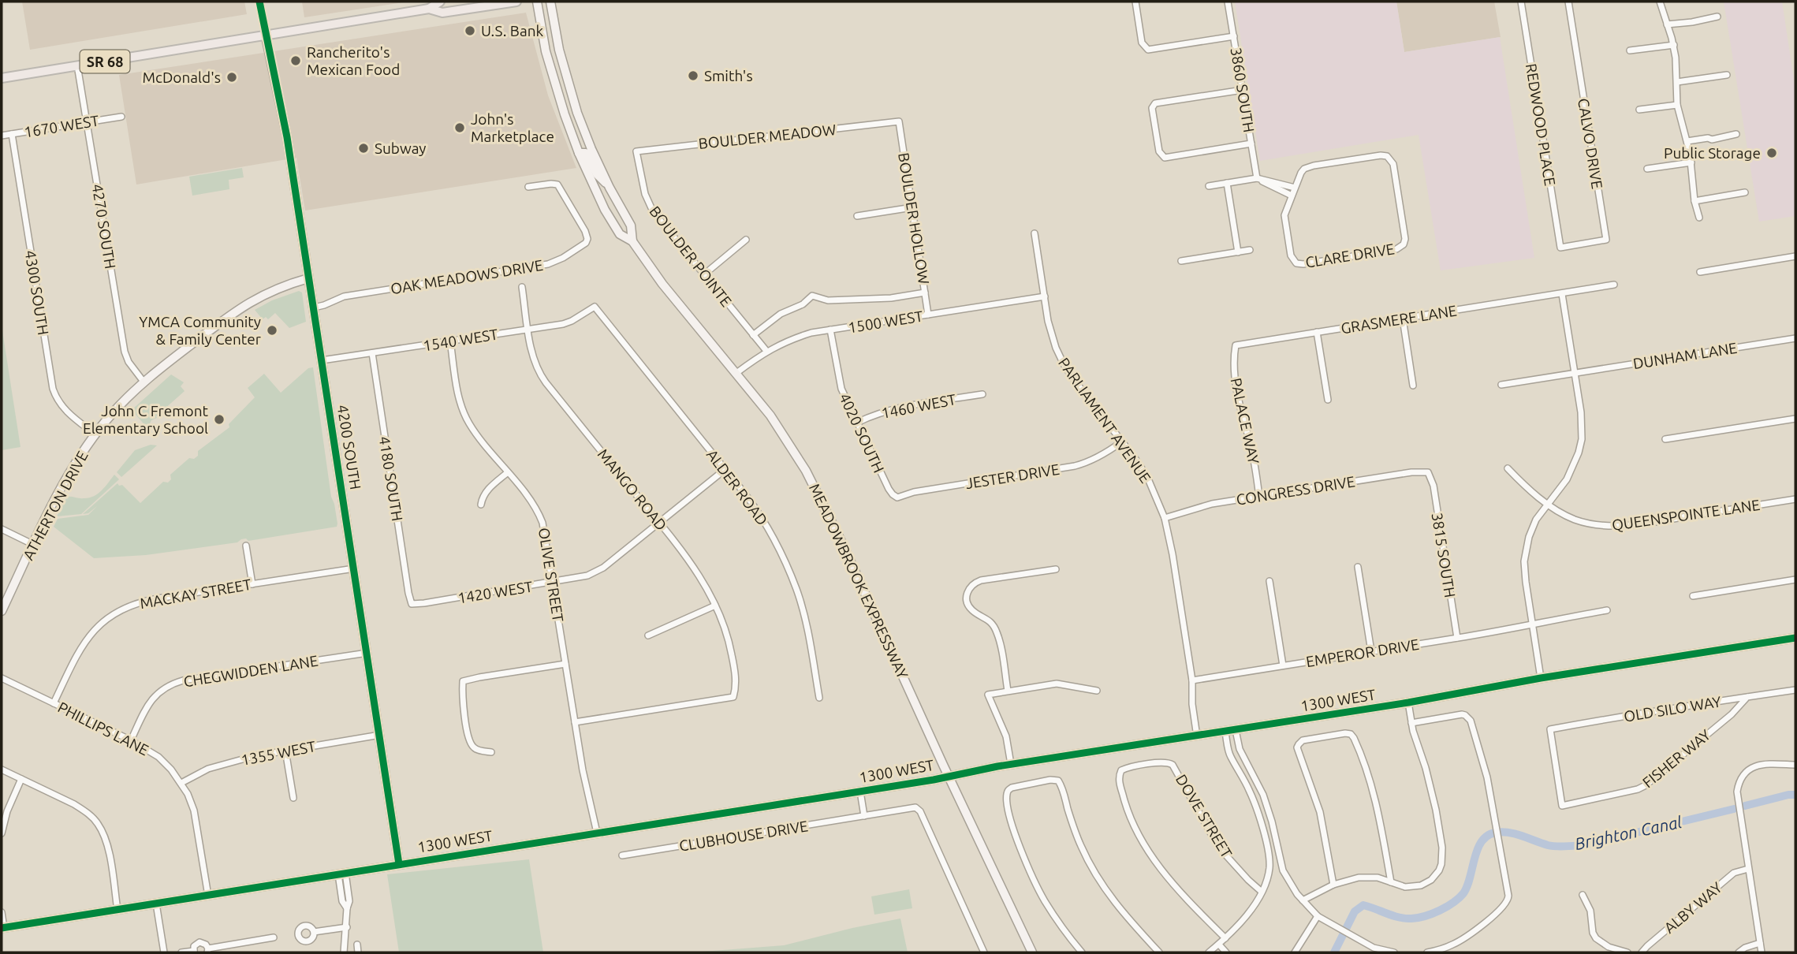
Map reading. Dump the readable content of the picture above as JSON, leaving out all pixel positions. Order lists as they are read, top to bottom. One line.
{"streets":{"main road":["SR 68"],"street":["3860 SOUTH","REDWOOD PLACE","1670 WEST","BOULDER MEADOW","CALVO DRIVE","BOULDER HOLLOW","4270 SOUTH","CLARE DRIVE","BOULDER POINTE","OAK MEADOWS DRIVE","4300 SOUTH","GRASMERE LANE","1500 WEST","1540 WEST","DUNHAM LANE","1460 WEST","PARLIAMENT AVENUE","PALACE WAY","4020 SOUTH","4200 SOUTH","JESTER DRIVE","4180 SOUTH","ALDER ROAD","MANGO ROAD","CONGRESS DRIVE","ATHERTON DRIVE","QUEENSPOINTE LANE","3815 SOUTH","OLIVE STREET","MEADOWBROOK EXPRESSWAY","1420 WEST","MACKAY STREET","EMPEROR DRIVE","CHEGWIDDEN LANE","1300 WEST","OLD SILO WAY","PHILLIPS LANE","1355 WEST","FISHER WAY","DOVE STREET","CLUBHOUSE DRIVE","ALBY WAY"]},"crossings":[["SR 68","4270 SOUTH"],["SR 68","4200 SOUTH"],["REDWOOD PLACE","CALVO DRIVE"],["1670 WEST","4270 SOUTH"],["1670 WEST","4300 SOUTH"],["BOULDER MEADOW","BOULDER HOLLOW"],["BOULDER MEADOW","BOULDER POINTE"],["BOULDER HOLLOW","1500 WEST"],["4270 SOUTH","ATHERTON DRIVE"],["BOULDER POINTE","1500 WEST"],["OAK MEADOWS DRIVE","4200 SOUTH"],["4300 SOUTH","ATHERTON DRIVE"],["GRASMERE LANE","PALACE WAY"],["1500 WEST","PARLIAMENT AVENUE"],["1500 WEST","4020 SOUTH"],["1500 WEST","MEADOWBROOK EXPRESSWAY"],["1540 WEST","4200 SOUTH"],["1540 WEST","4180 SOUTH"],["1540 WEST","ALDER ROAD"],["1540 WEST","MANGO ROAD"],["1540 WEST","OLIVE STREET"],["1460 WEST","4020 SOUTH"],["PARLIAMENT AVENUE","JESTER DRIVE"],["PARLIAMENT AVENUE","CONGRESS DRIVE"],["PARLIAMENT AVENUE","EMPEROR DRIVE"],["PARLIAMENT AVENUE","1300 WEST"],["PALACE WAY","CONGRESS DRIVE"],["4020 SOUTH","JESTER DRIVE"],["4200 SOUTH","ATHERTON DRIVE"],["4200 SOUTH","MACKAY STREET"],["4200 SOUTH","CHEGWIDDEN LANE"],["4200 SOUTH","1300 WEST"],["4200 SOUTH","1355 WEST"],["4180 SOUTH","1420 WEST"],["ALDER ROAD","1420 WEST"],["MANGO ROAD","OLIVE STREET"],["MANGO ROAD","1420 WEST"],["CONGRESS DRIVE","3815 SOUTH"],["3815 SOUTH","EMPEROR DRIVE"],["OLIVE STREET","1420 WEST"],["OLIVE STREET","1300 WEST"],["MEADOWBROOK EXPRESSWAY","1300 WEST"],["MACKAY STREET","PHILLIPS LANE"],["CHEGWIDDEN LANE","PHILLIPS LANE"],["1300 WEST","PHILLIPS LANE"],["OLD SILO WAY","FISHER WAY"],["PHILLIPS LANE","1355 WEST"]],"water":["Brighton Canal"],"places":["U.S. Bank","Rancherito's Mexican Food","Smith's","McDonald's","John's Marketplace","Subway","Public Storage","YMCA Community & Family Center","John C Fremont Elementary School"]}
